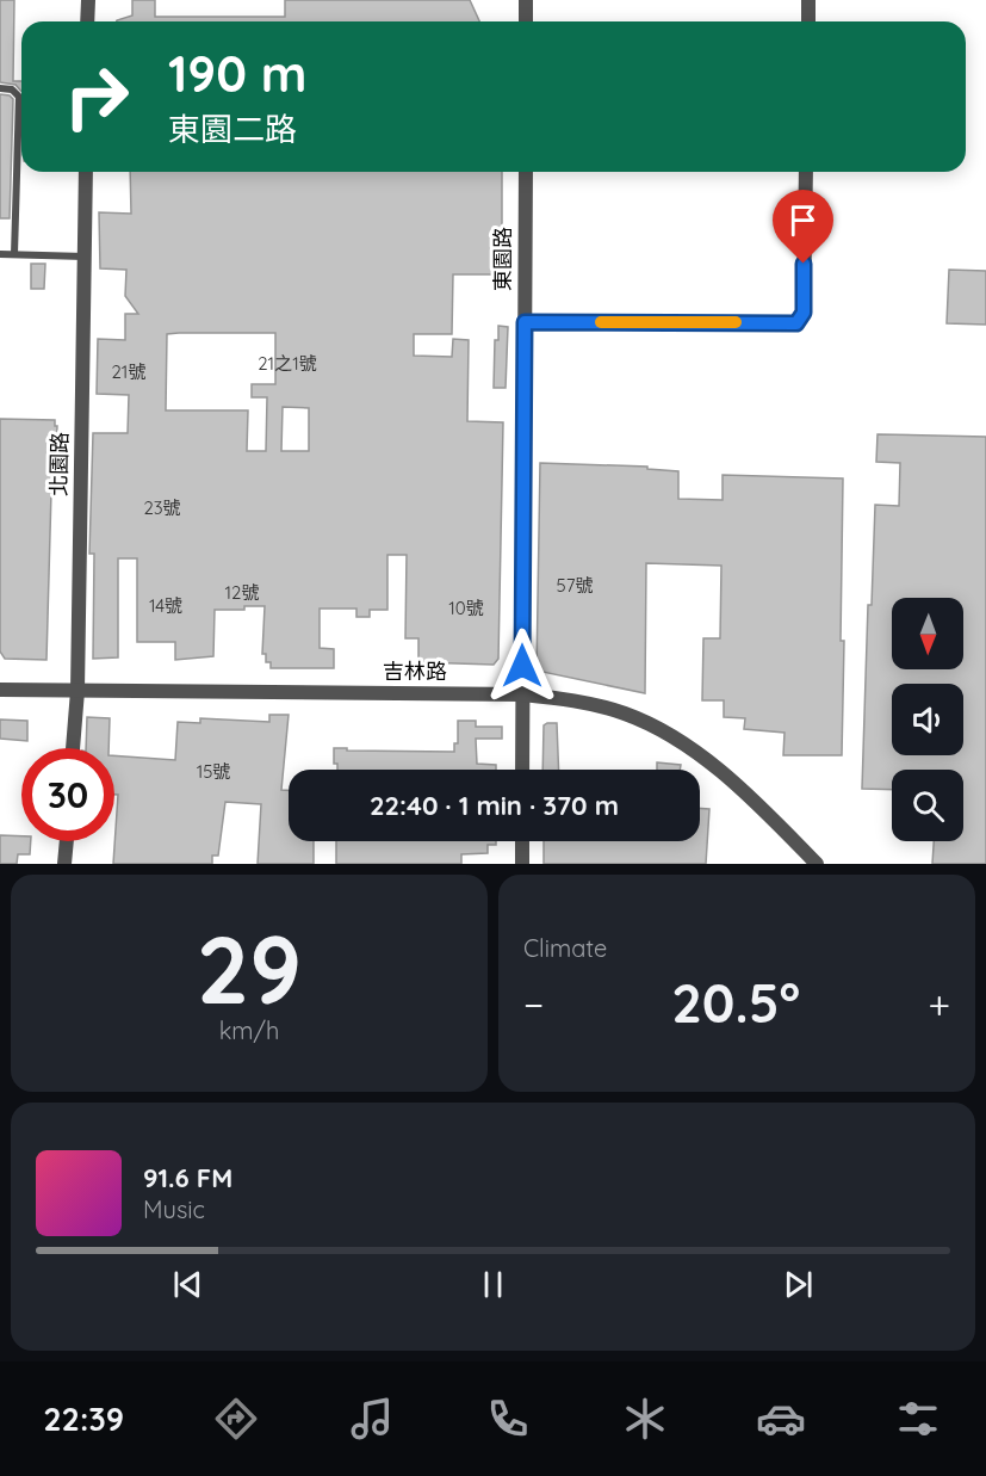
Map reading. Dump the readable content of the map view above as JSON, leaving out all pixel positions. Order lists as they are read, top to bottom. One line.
{"streets":{"street":["東園路","北園路","吉林路"]},"crossings":[["東園路","吉林路"],["北園路","吉林路"]],"house_numbers":["21之1號","21號","23號","57號","12號","14號","10號","15號"],"north":"bottom","page":{"turn":["190 m","東園二路"],"limit":"30","trip":"22:40 · 1 min · 370 m","tile":[["29","km/h"],"Climate"],"heat":["−","20.5°","+"],"song":["91.6 FM","Music"],"tabs":"22:39"}}
